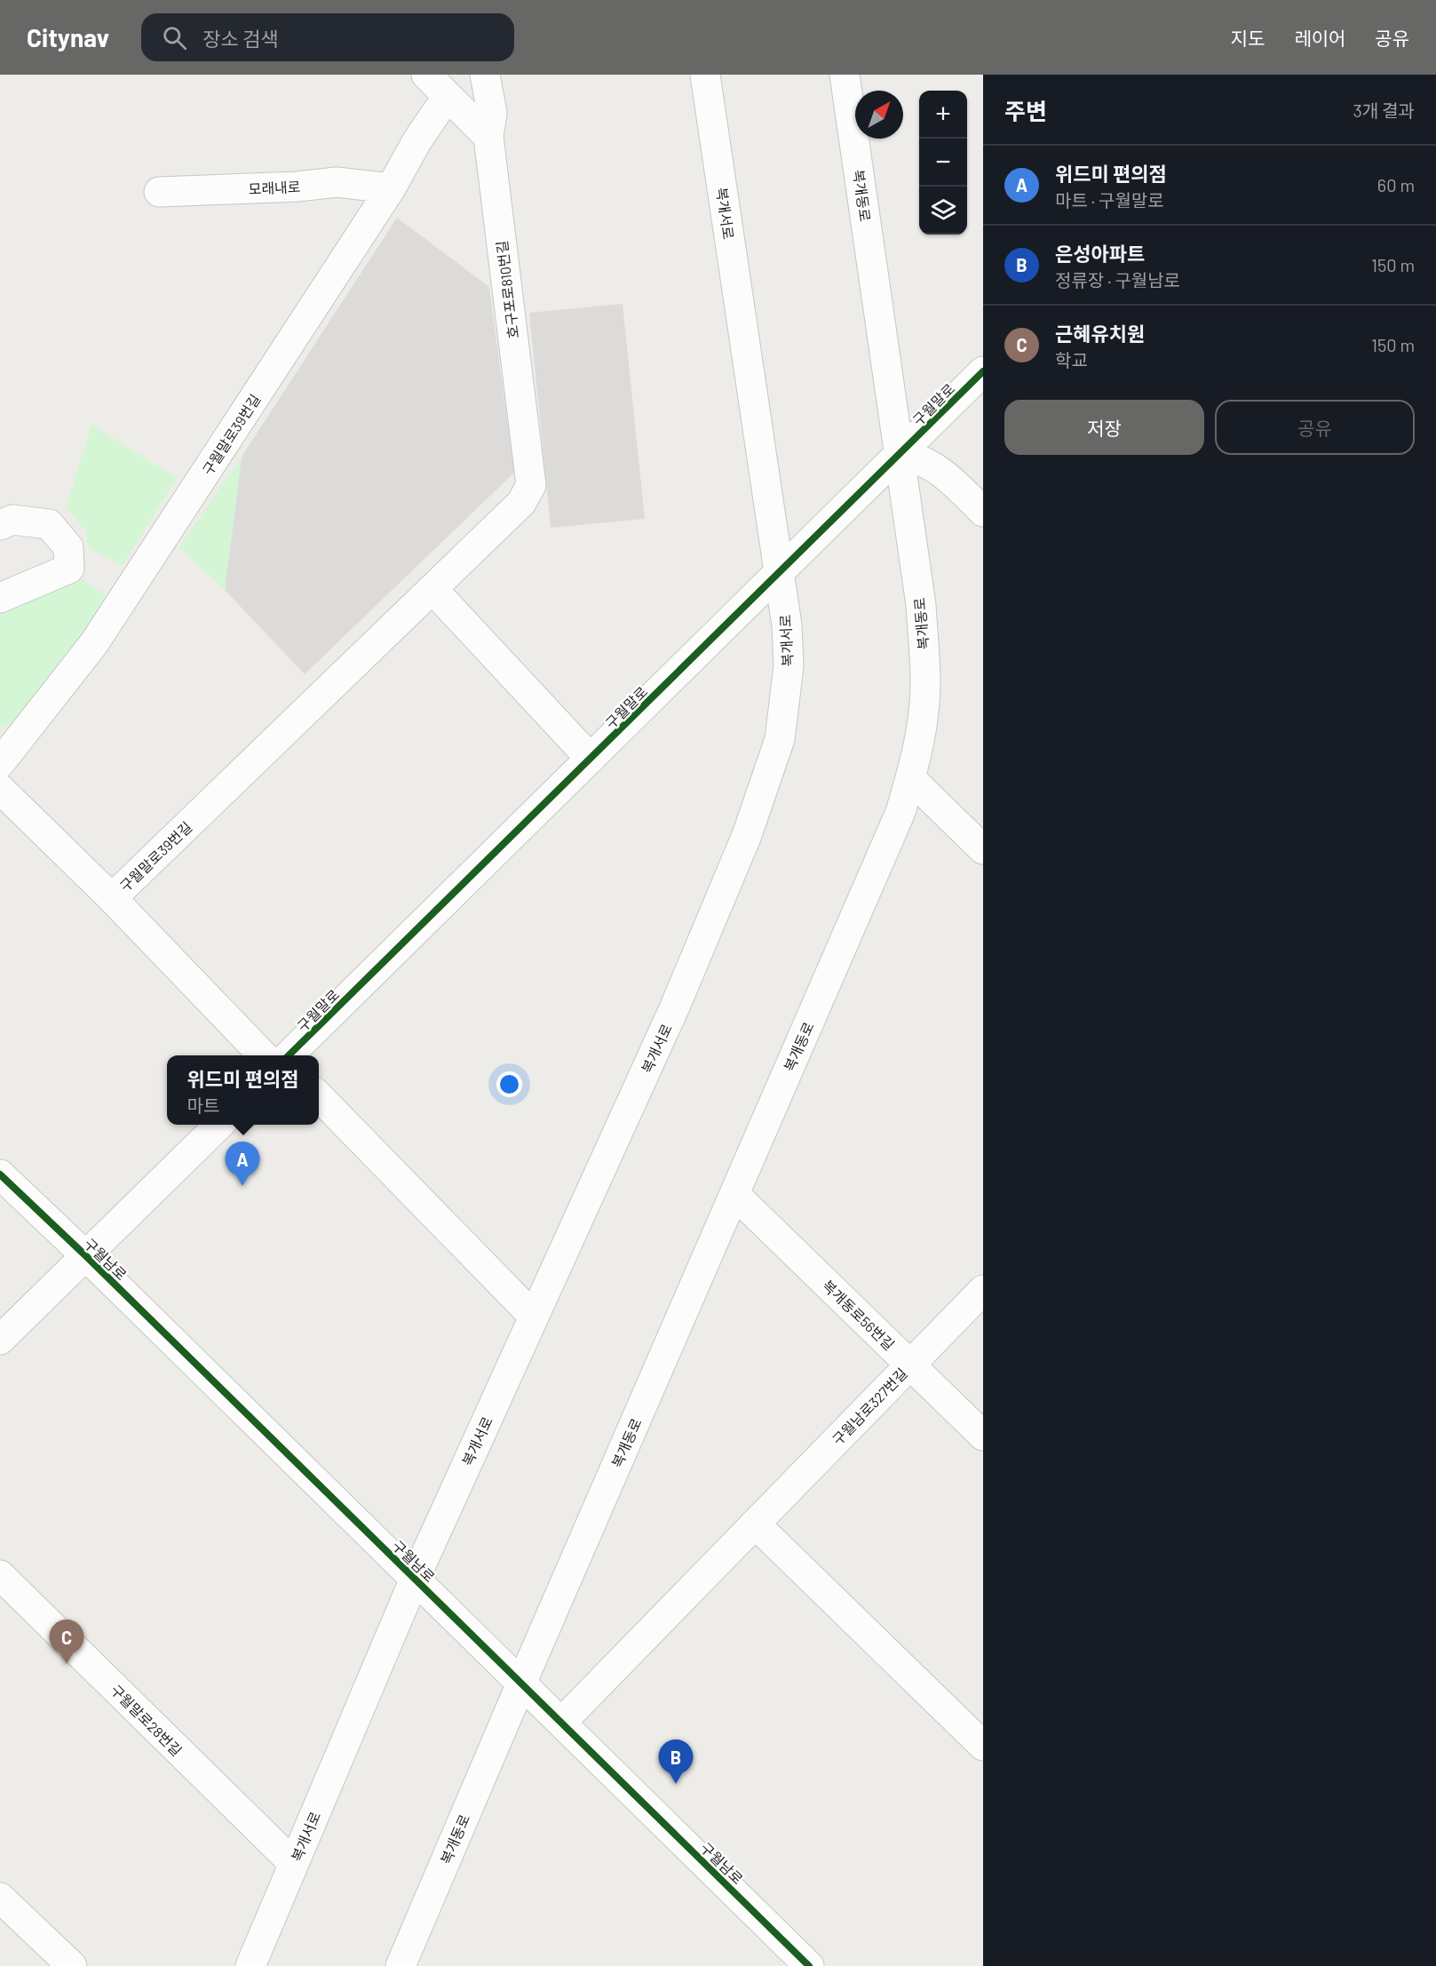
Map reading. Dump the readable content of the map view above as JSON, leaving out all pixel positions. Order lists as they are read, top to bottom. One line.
{"streets":{"street":["모래내로","복개동로","복개서로","호구포로810번길","구월말로","구월말로39번길","구월남로","복개동로56번길","구월남로327번길","구월말로28번길"]},"crossings":[["모래내로","구월말로39번길"],["복개동로","구월말로"],["복개동로","구월남로"],["복개동로","복개동로56번길"],["복개서로","구월말로"],["복개서로","구월남로"],["복개서로","구월말로28번길"],["호구포로810번길","구월말로39번길"],["구월남로","구월남로327번길"],["복개동로56번길","구월남로327번길"]],"north":"top right","page":{"header":"Citynav","search":"장소 검색","nav":["지도","레이어","공유"],"heading":["주변","3개 결과"],"map_buttons":["+","−"],"list":[{"mark":"A","name":"위드미 편의점","note":"마트 · 구월말로","value":"60 m"},{"mark":"B","name":"은성아파트","note":"정류장 · 구월남로","value":"150 m"},{"mark":"C","name":"근혜유치원","note":"학교","value":"150 m"}],"buttons":["저장","공유"],"popup":["위드미 편의점","마트"],"pins":["A","C","B"]}}
